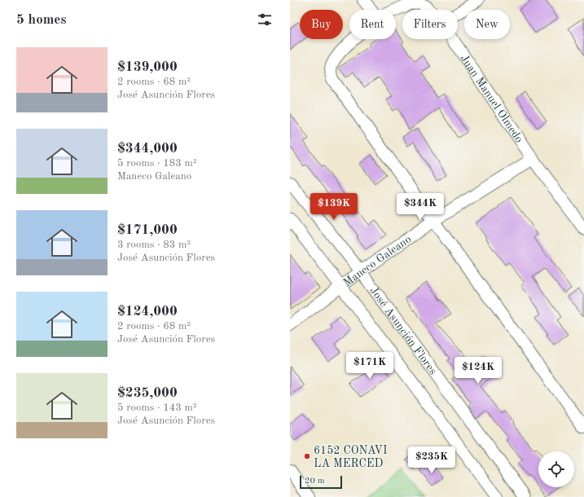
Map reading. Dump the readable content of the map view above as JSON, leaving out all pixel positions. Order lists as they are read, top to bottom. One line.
{"streets":{"street":["Juan Manuel Olmedo","Maneco Galeano","José Asunción Flores"]},"crossings":[["Juan Manuel Olmedo","Maneco Galeano"],["Maneco Galeano","José Asunción Flores"]],"places":["6152 CONAVI LA MERCED"],"scale_bar":"20 m","page":{"heading":"5 homes","chip":["Buy","Rent","Filters","New"],"list":[{"name":"$139,000","note":"2 rooms · 68 m² · José Asunción Flores"},{"name":"$344,000","note":"5 rooms · 183 m² · Maneco Galeano"},{"name":"$171,000","note":"3 rooms · 83 m² · José Asunción Flores"},{"name":"$124,000","note":"2 rooms · 68 m² · José Asunción Flores"},{"name":"$235,000","note":"5 rooms · 143 m² · José Asunción Flores"}],"price":["$139K","$344K","$171K","$124K","$235K"],"scale":"20 m"}}
